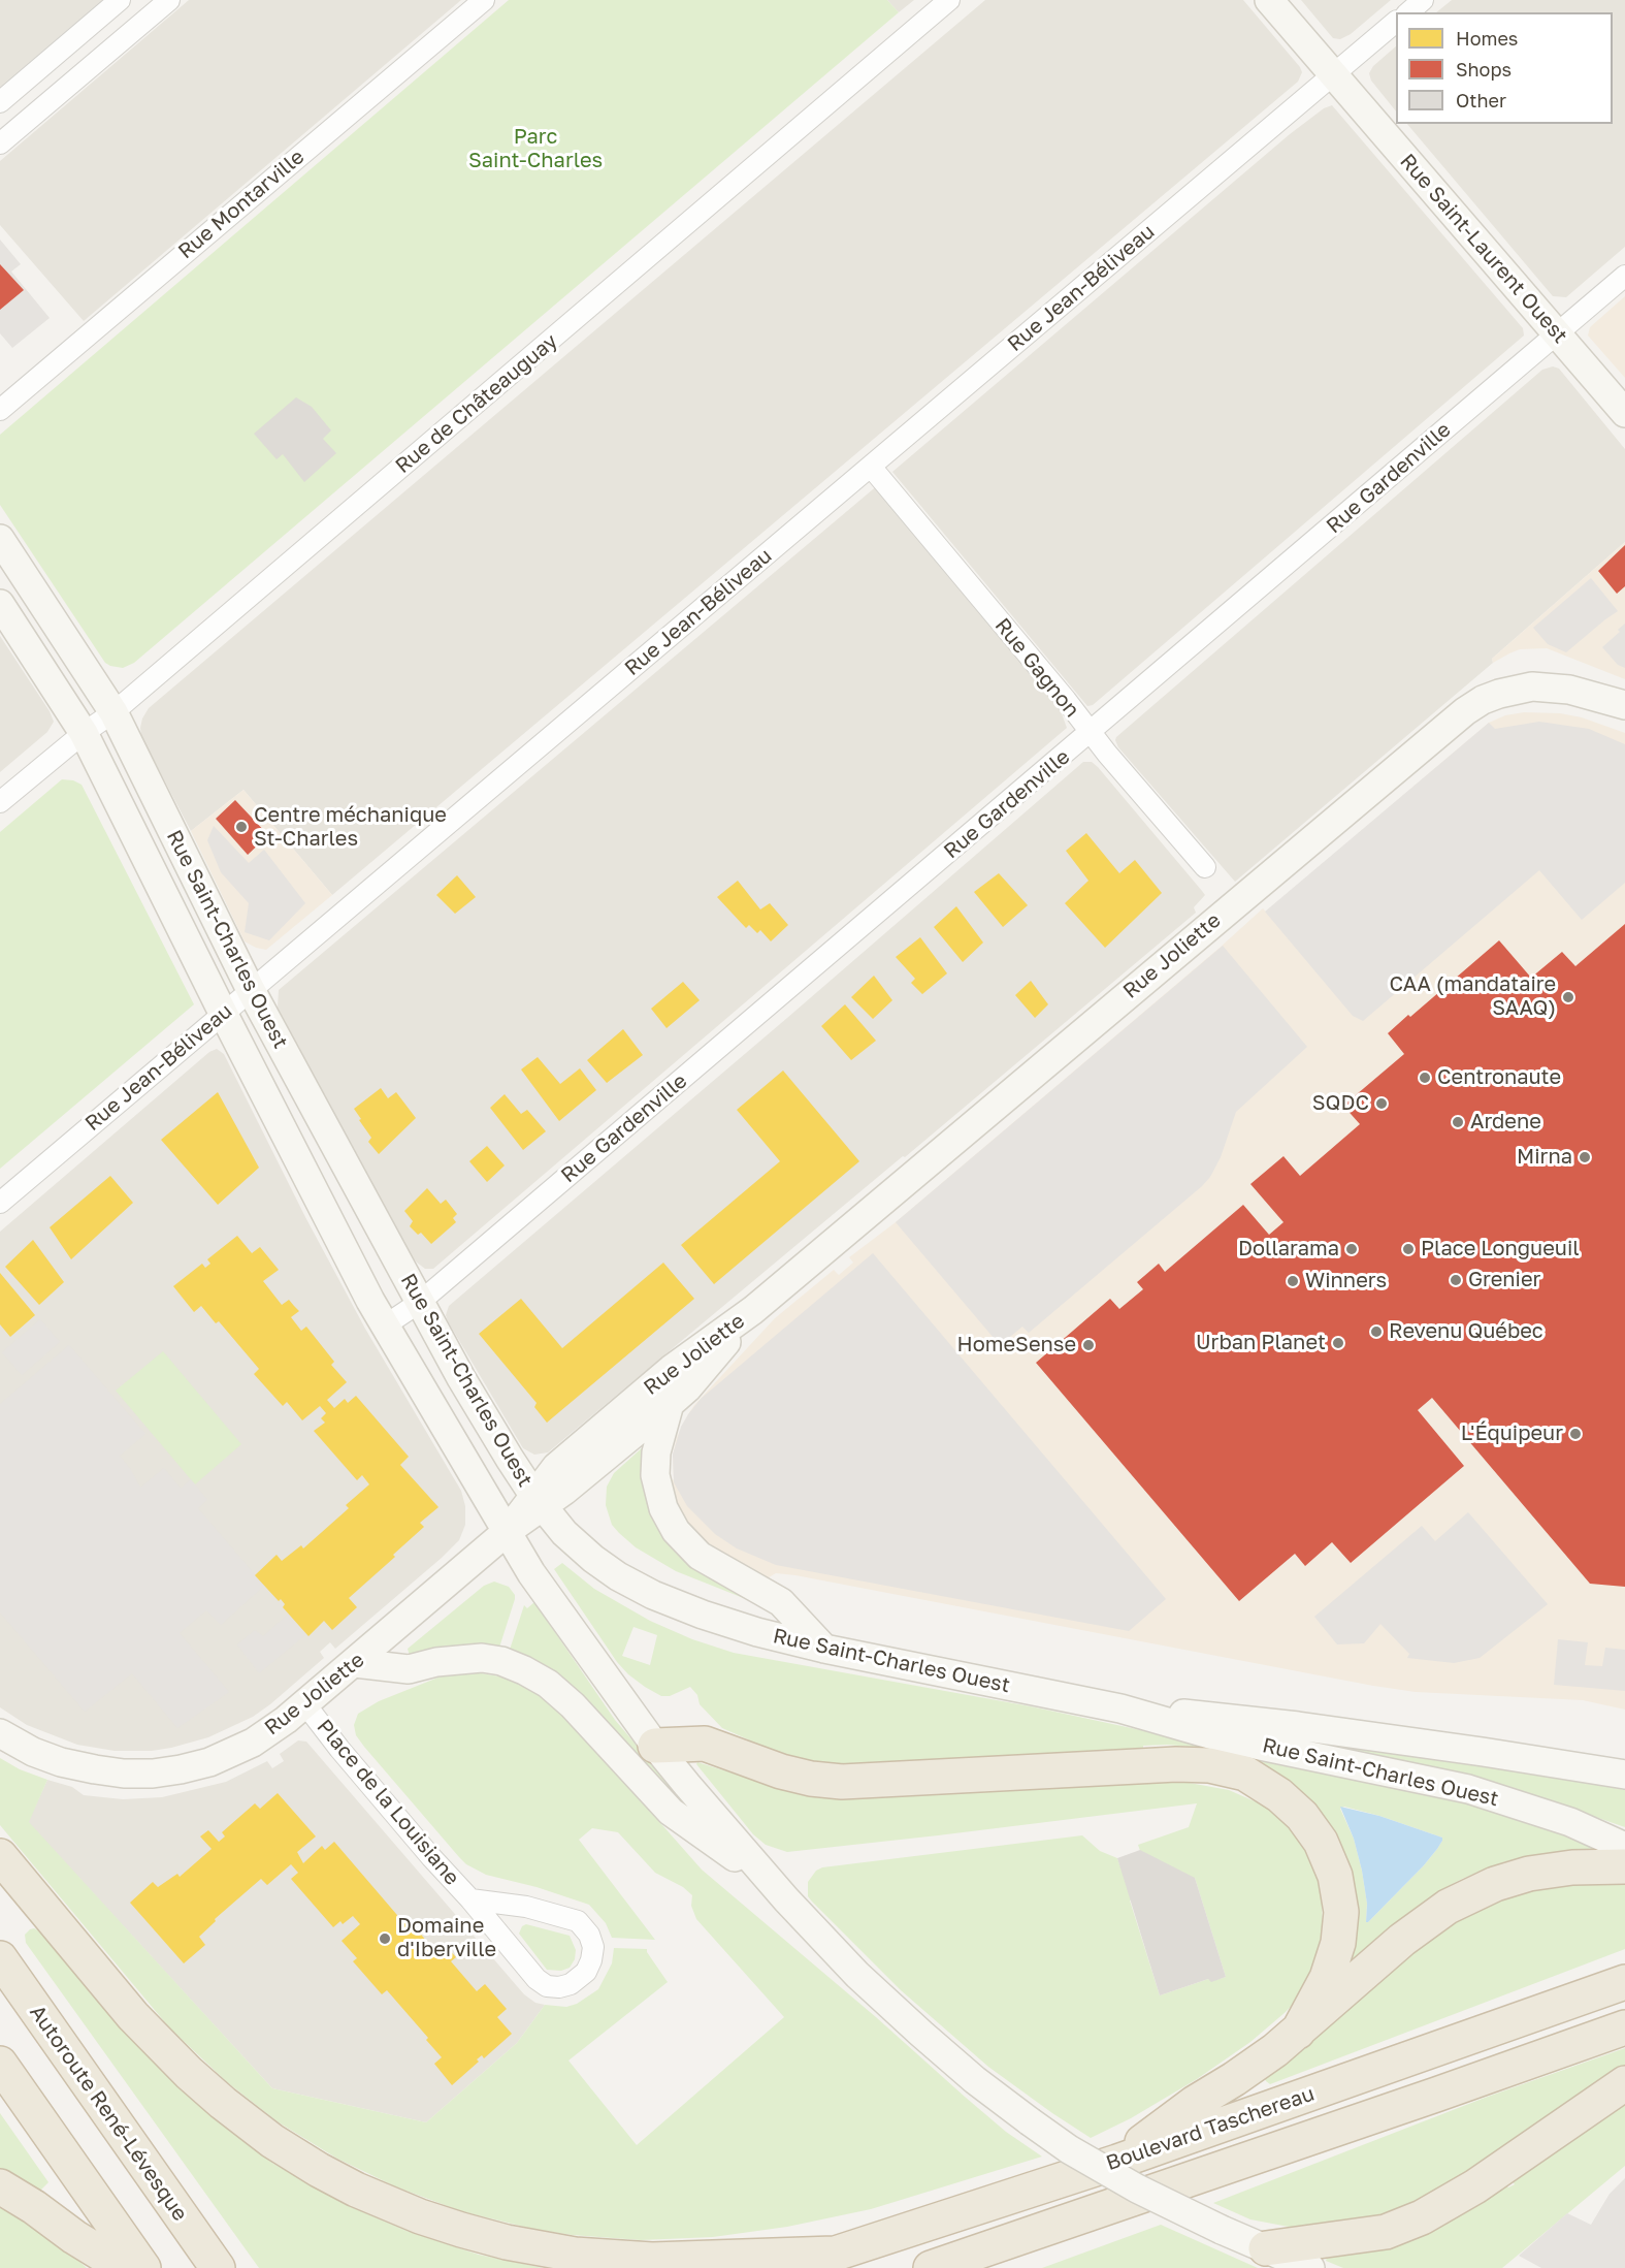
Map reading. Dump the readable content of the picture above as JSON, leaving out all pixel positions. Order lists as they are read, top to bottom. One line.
{"streets":{"highway":["Autoroute René-Lévesque","Boulevard Taschereau"],"street":["Rue Montarville","Rue Saint-Laurent Ouest","Rue Jean-Béliveau","Rue de Châteauguay","Rue Gardenville","Rue Gagnon","Rue Saint-Charles Ouest","Rue Joliette","Place de la Louisiane"]},"crossings":[["Rue Saint-Laurent Ouest","Rue Jean-Béliveau"],["Rue Saint-Laurent Ouest","Rue Gardenville"],["Rue Jean-Béliveau","Rue Gagnon"],["Rue Jean-Béliveau","Rue Saint-Charles Ouest"],["Rue de Châteauguay","Rue Saint-Charles Ouest"],["Rue Gardenville","Rue Gagnon"],["Rue Gardenville","Rue Saint-Charles Ouest"],["Rue Saint-Charles Ouest","Rue Joliette"],["Rue Joliette","Place de la Louisiane"]],"parks":["Parc Saint-Charles"],"places":["Centre méchanique St-Charles","CAA (mandataire SAAQ)","Centronaute","SQDC","Ardene","Mirna","Dollarama","Place Longueuil","Grenier","Winners","Revenu Québec","Urban Planet","HomeSense","L'Équipeur","Domaine d'Iberville"],"legend":["Homes","Shops","Other"]}
